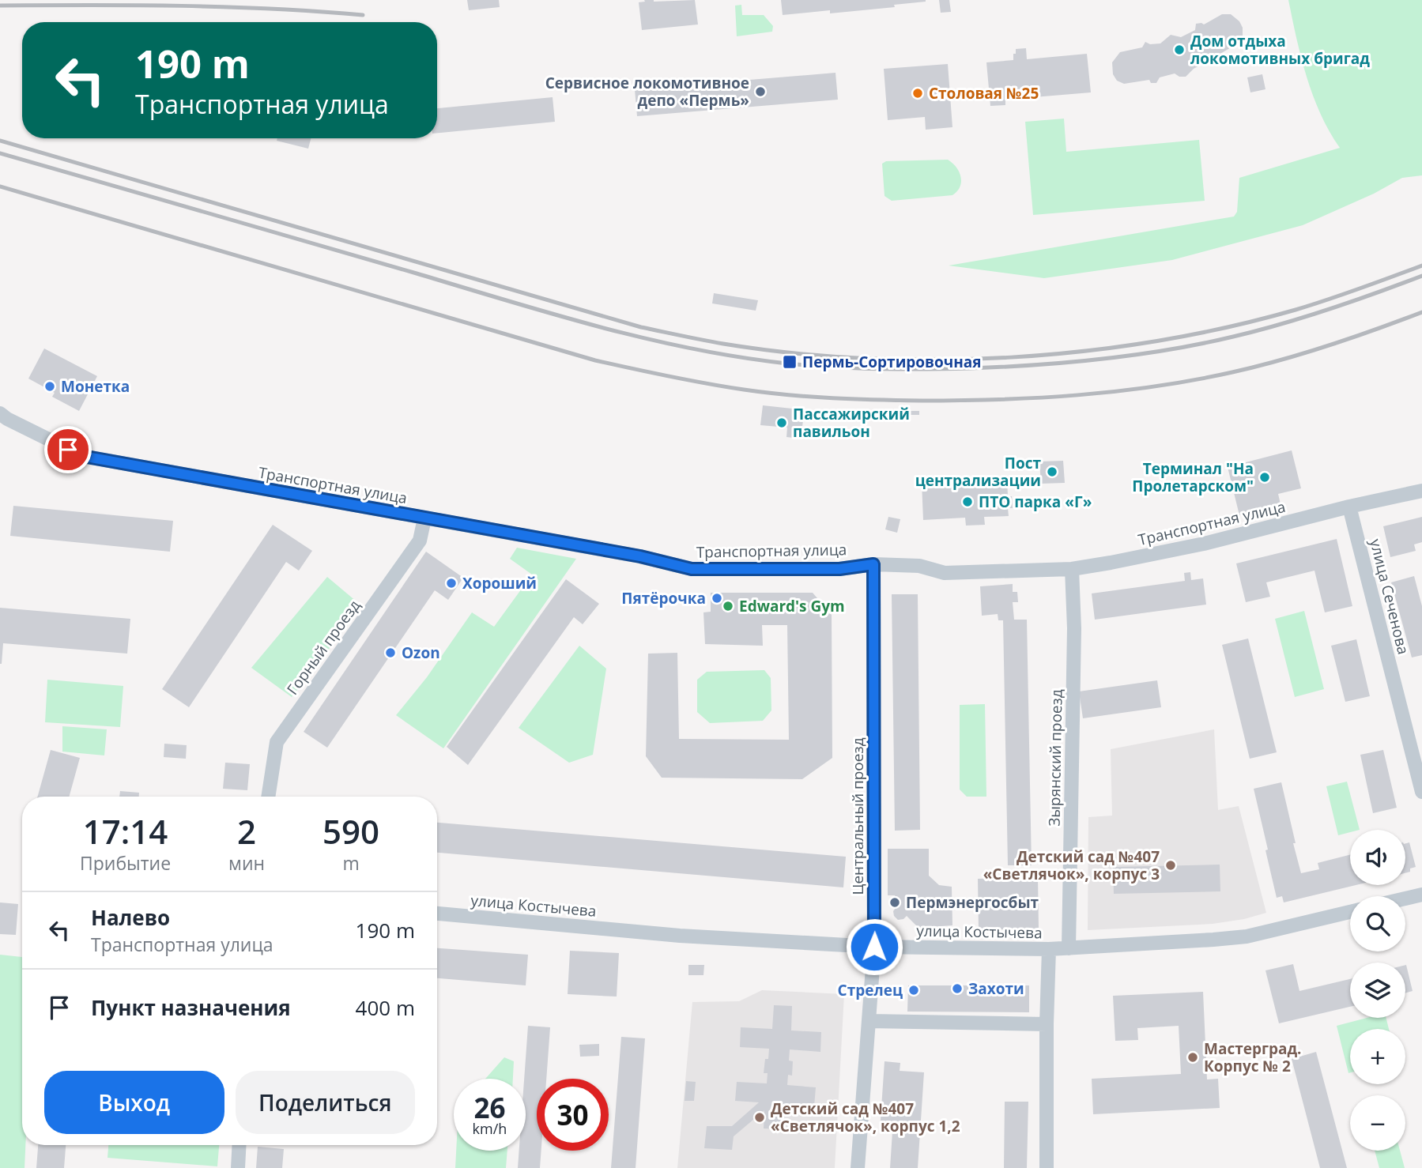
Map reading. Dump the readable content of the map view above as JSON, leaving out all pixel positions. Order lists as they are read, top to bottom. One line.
{"streets":{"street":["Транспортная улица","улица Сеченова","Горный проезд","Зырянский проезд","Центральный проезд","улица Костычева"]},"crossings":[["Транспортная улица","улица Сеченова"],["Транспортная улица","Горный проезд"],["Транспортная улица","Зырянский проезд"],["Транспортная улица","Центральный проезд"],["Зырянский проезд","улица Костычева"],["Центральный проезд","улица Костычева"]],"places":{"other":["Дом отдыха локомотивных бригад","Сервисное локомотивное депо «Пермь»","Столовая №25","Монетка","Пассажирский павильон","Пост централизации","Терминал \"На Пролетарском\"","ПТО парка «Г»","Хороший","Пятёрочка","Edward's Gym","Ozon","Детский сад №407 «Светлячок», корпус 3","Пермэнергосбыт","Захоти","Стрелец","Мастерград. Корпус № 2","Детский сад №407 «Светлячок», корпус 1,2"],"transit":["Пермь-Сортировочная"]},"page":{"turn":["190 m","Транспортная улица"],"eta":["17:14","Прибытие","2","мин","590","m"],"map_buttons":["+","−"],"list":[{"name":"Налево","note":"Транспортная улица","value":"190 m"},{"name":"Пункт назначения","value":"400 m"}],"buttons":["Выход","Поделиться"],"speed":"26 km/h","limit":"30"}}
